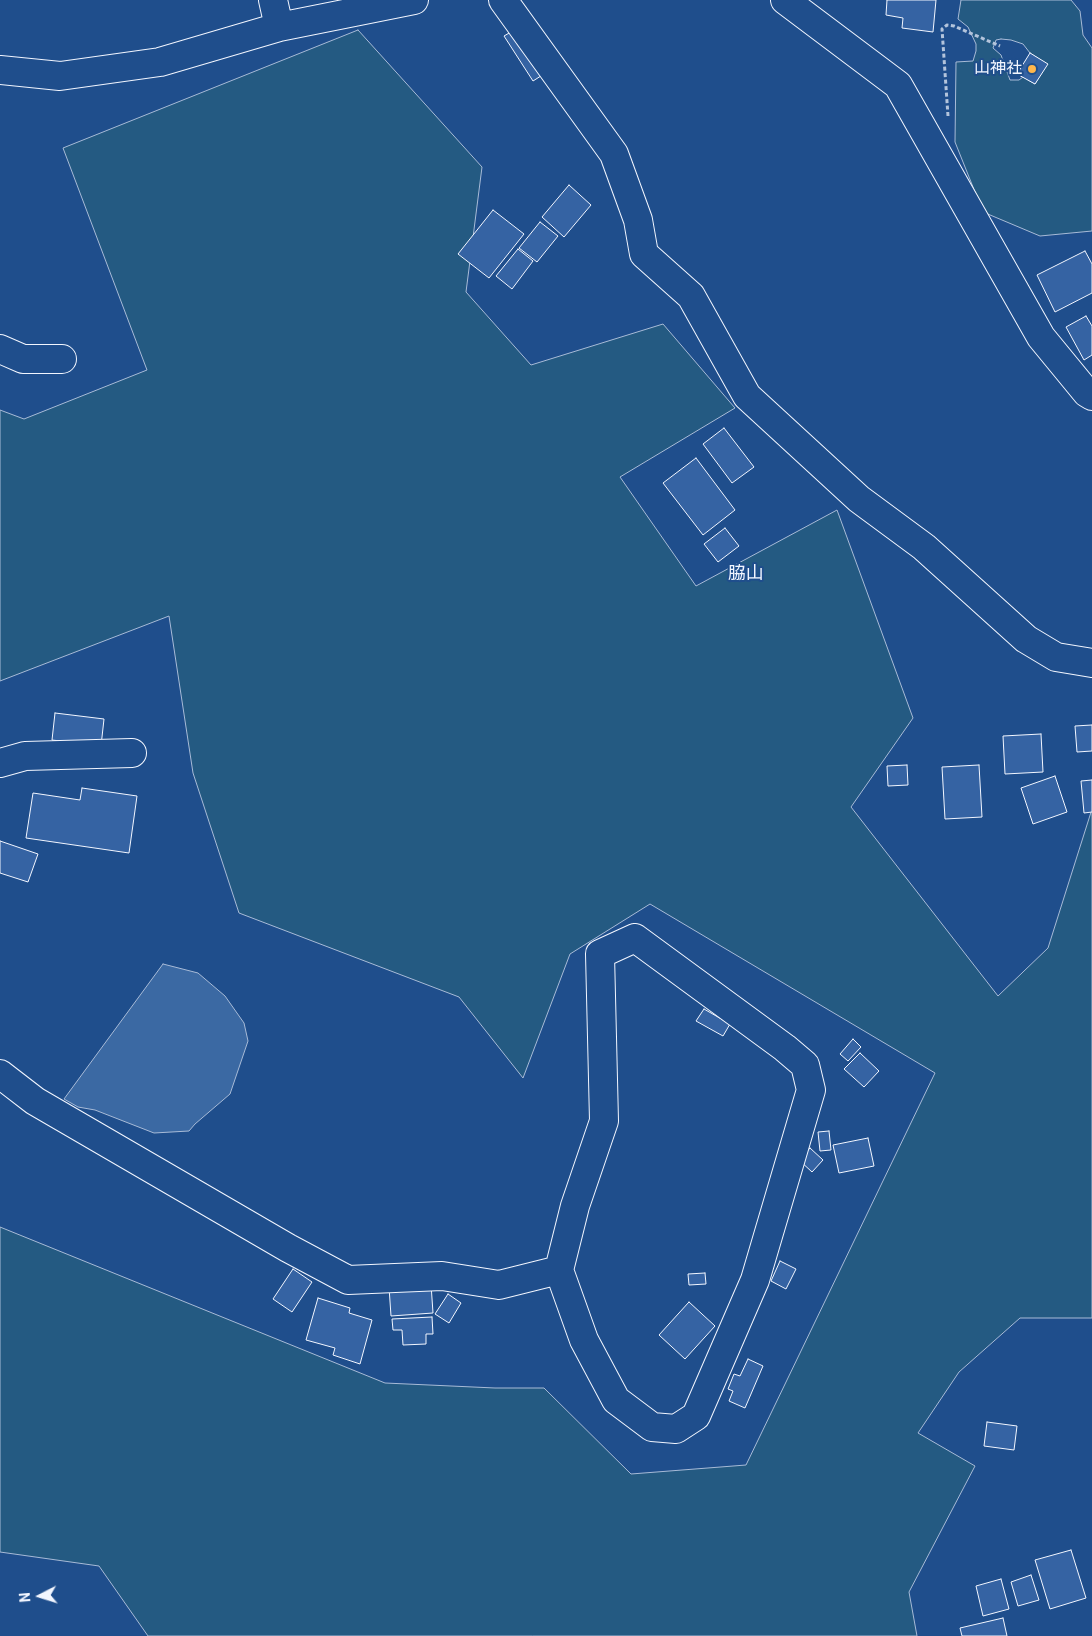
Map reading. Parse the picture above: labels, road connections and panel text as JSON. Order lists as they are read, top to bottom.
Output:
{
  "districts": ["脇山"],
  "places": ["山神社"],
  "north": "left"
}
